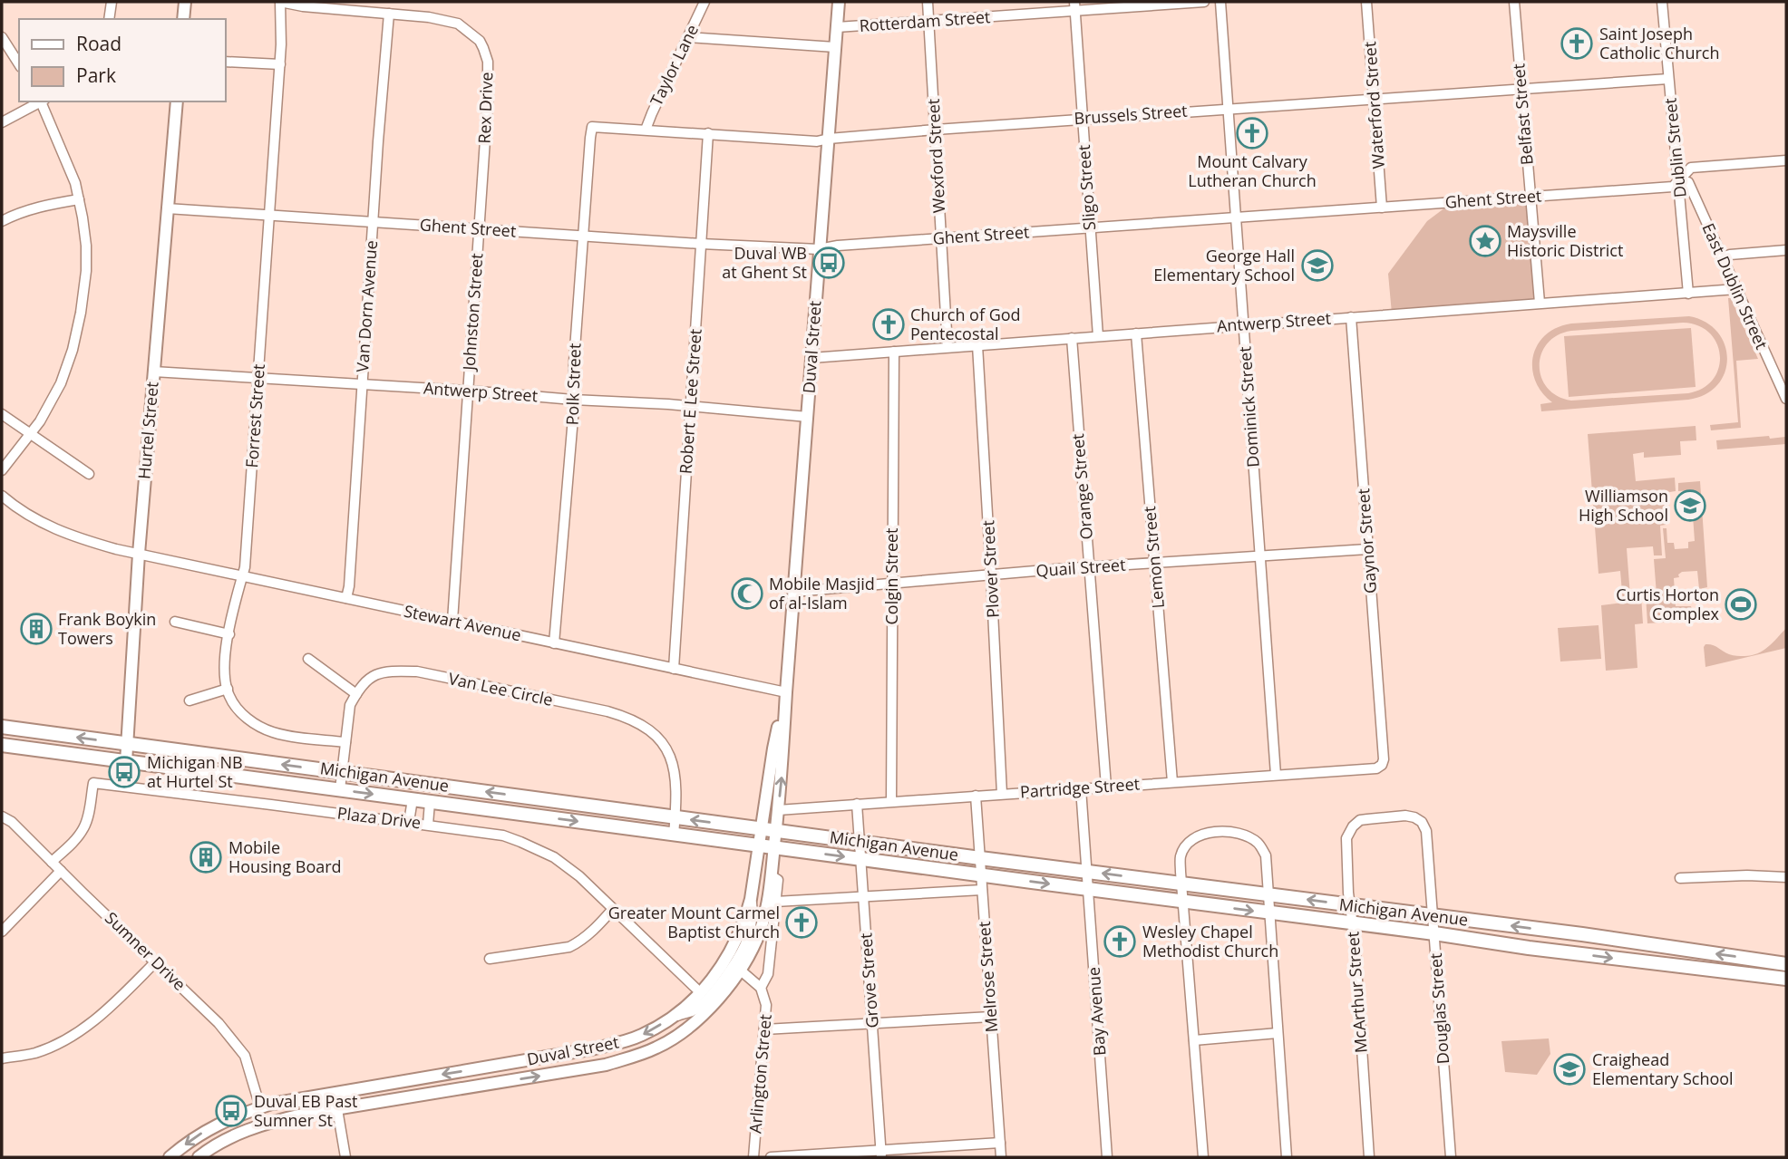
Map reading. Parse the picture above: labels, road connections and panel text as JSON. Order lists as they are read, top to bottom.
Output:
{
  "streets": {
    "main road": ["Michigan Avenue"],
    "street": [
      "Rotterdam Street",
      "Taylor Lane",
      "Waterford Street",
      "Rex Drive",
      "Belfast Street",
      "Brussels Street",
      "Dublin Street",
      "Wexford Street",
      "Sligo Street",
      "Ghent Street",
      "East Dublin Street",
      "Van Dorn Avenue",
      "Johnston Street",
      "Antwerp Street",
      "Duval Street",
      "Polk Street",
      "Robert E Lee Street",
      "Dominick Street",
      "Forrest Street",
      "Hurtel Street",
      "Orange Street",
      "Gaynor Street",
      "Lemon Street",
      "Quail Street",
      "Plover Street",
      "Colgin Street",
      "Stewart Avenue",
      "Van Lee Circle",
      "Partridge Street",
      "Plaza Drive",
      "Sumner Drive",
      "Melrose Street",
      "Grove Street",
      "McArthur Street",
      "Douglas Street",
      "Bay Avenue",
      "Arlington Street"
    ]
  },
  "crossings": [
    ["Rotterdam Street", "Wexford Street"],
    ["Rotterdam Street", "Sligo Street"],
    ["Rotterdam Street", "Duval Street"],
    ["Taylor Lane", "Brussels Street"],
    ["Waterford Street", "Brussels Street"],
    ["Waterford Street", "Ghent Street"],
    ["Rex Drive", "Van Dorn Avenue"],
    ["Rex Drive", "Johnston Street"],
    ["Rex Drive", "Forrest Street"],
    ["Belfast Street", "Brussels Street"],
    ["Belfast Street", "Ghent Street"],
    ["Belfast Street", "Antwerp Street"],
    ["Brussels Street", "Dublin Street"],
    ["Brussels Street", "Wexford Street"],
    ["Brussels Street", "Sligo Street"],
    ["Brussels Street", "Duval Street"],
    ["Brussels Street", "Polk Street"],
    ["Brussels Street", "Robert E Lee Street"],
    ["Brussels Street", "Dominick Street"],
    ["Dublin Street", "Ghent Street"],
    ["Dublin Street", "East Dublin Street"],
    ["Dublin Street", "Antwerp Street"],
    ["Wexford Street", "Ghent Street"],
    ["Wexford Street", "Antwerp Street"],
    ["Sligo Street", "Ghent Street"],
    ["Sligo Street", "Antwerp Street"],
    ["Ghent Street", "East Dublin Street"],
    ["Ghent Street", "Van Dorn Avenue"],
    ["Ghent Street", "Johnston Street"],
    ["Ghent Street", "Duval Street"],
    ["Ghent Street", "Polk Street"],
    ["Ghent Street", "Robert E Lee Street"],
    ["Ghent Street", "Dominick Street"],
    ["Ghent Street", "Forrest Street"],
    ["Ghent Street", "Hurtel Street"],
    ["East Dublin Street", "Antwerp Street"],
    ["Van Dorn Avenue", "Antwerp Street"],
    ["Van Dorn Avenue", "Stewart Avenue"],
    ["Johnston Street", "Antwerp Street"],
    ["Johnston Street", "Stewart Avenue"],
    ["Antwerp Street", "Duval Street"],
    ["Antwerp Street", "Polk Street"],
    ["Antwerp Street", "Robert E Lee Street"],
    ["Antwerp Street", "Dominick Street"],
    ["Antwerp Street", "Forrest Street"],
    ["Antwerp Street", "Hurtel Street"],
    ["Antwerp Street", "Orange Street"],
    ["Antwerp Street", "Gaynor Street"],
    ["Antwerp Street", "Lemon Street"],
    ["Antwerp Street", "Plover Street"],
    ["Antwerp Street", "Colgin Street"],
    ["Duval Street", "Quail Street"],
    ["Duval Street", "Stewart Avenue"],
    ["Duval Street", "Michigan Avenue"],
    ["Duval Street", "Partridge Street"],
    ["Duval Street", "Plaza Drive"],
    ["Duval Street", "Sumner Drive"],
    ["Polk Street", "Stewart Avenue"],
    ["Robert E Lee Street", "Stewart Avenue"],
    ["Dominick Street", "Quail Street"],
    ["Dominick Street", "Partridge Street"],
    ["Forrest Street", "Stewart Avenue"],
    ["Hurtel Street", "Stewart Avenue"],
    ["Hurtel Street", "Michigan Avenue"],
    ["Orange Street", "Quail Street"],
    ["Orange Street", "Partridge Street"],
    ["Gaynor Street", "Quail Street"],
    ["Gaynor Street", "Partridge Street"],
    ["Lemon Street", "Quail Street"],
    ["Lemon Street", "Partridge Street"],
    ["Quail Street", "Plover Street"],
    ["Quail Street", "Colgin Street"],
    ["Plover Street", "Partridge Street"],
    ["Colgin Street", "Partridge Street"],
    ["Van Lee Circle", "Michigan Avenue"],
    ["Michigan Avenue", "Melrose Street"],
    ["Michigan Avenue", "Grove Street"],
    ["Michigan Avenue", "McArthur Street"],
    ["Michigan Avenue", "Douglas Street"],
    ["Michigan Avenue", "Bay Avenue"],
    ["Partridge Street", "Melrose Street"],
    ["Partridge Street", "Grove Street"],
    ["Partridge Street", "Bay Avenue"],
    ["Plaza Drive", "Sumner Drive"],
    ["McArthur Street", "Douglas Street"]
  ],
  "places": {
    "church": [
      "Saint Joseph Catholic Church",
      "Mount Calvary Lutheran Church",
      "Church of God Pentecostal",
      "Greater Mount Carmel Baptist Church",
      "Wesley Chapel Methodist Church"
    ],
    "place": ["Maysville Historic District"],
    "bus stop": ["Duval WB at Ghent St", "Michigan NB at Hurtel St", "Duval EB Past Sumner St"],
    "school or university": ["George Hall Elementary School", "Williamson High School", "Craighead Elementary School"],
    "mosque": ["Mobile Masjid of al-Islam"],
    "sports": ["Curtis Horton Complex"],
    "building": ["Frank Boykin Towers", "Mobile Housing Board"]
  },
  "legend": ["Road", "Park"]
}
